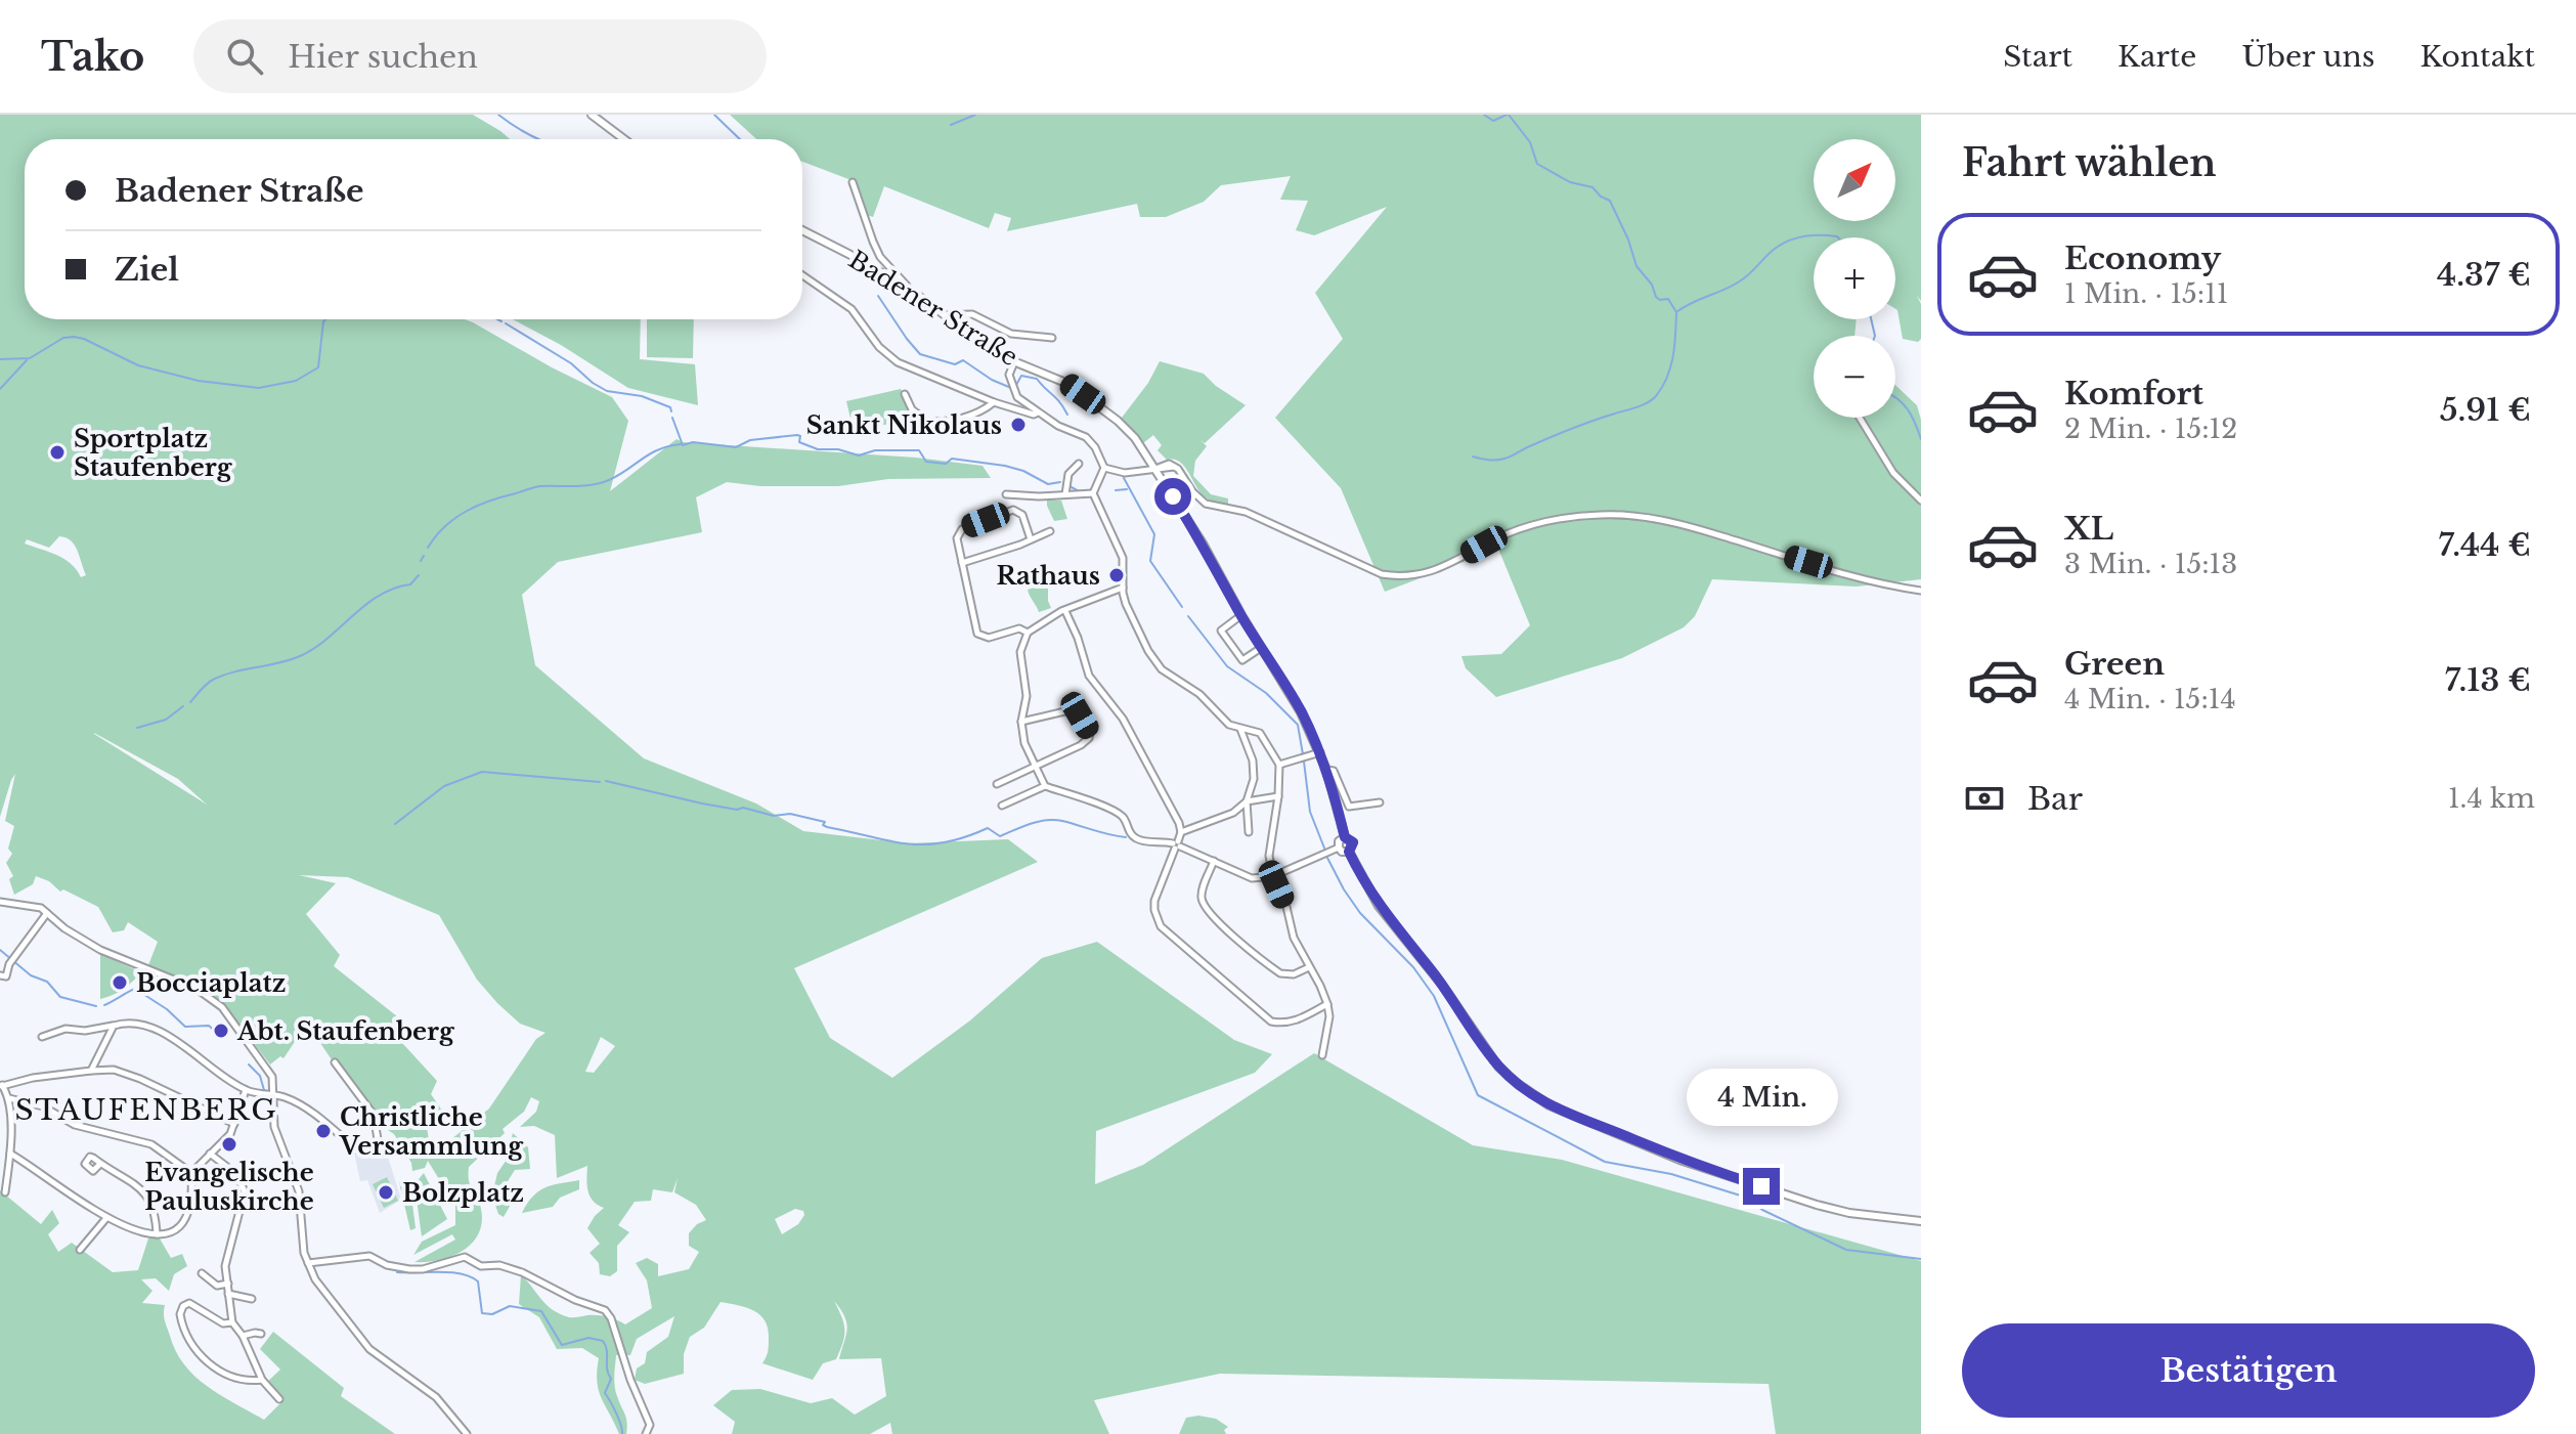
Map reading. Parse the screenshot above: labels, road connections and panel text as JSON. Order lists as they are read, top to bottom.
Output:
{
  "streets": {
    "main road": ["Badener Straße"]
  },
  "districts": ["STAUFENBERG"],
  "places": [
    "Sankt Nikolaus",
    "Sportplatz Staufenberg",
    "Rathaus",
    "Bocciaplatz",
    "Abt. Staufenberg",
    "Christliche Versammlung",
    "Evangelische Pauluskirche",
    "Bolzplatz"
  ],
  "north": "top right",
  "page": {
    "header": "Tako",
    "search": "Hier suchen",
    "nav": [
      "Start",
      "Karte",
      "Über uns",
      "Kontakt"
    ],
    "heading": "Fahrt wählen",
    "map_buttons": ["+", "−"],
    "banner": ["Badener Straße", "Ziel"],
    "list": [
      {
        "name": "Economy",
        "note": "1 Min. · 15:11",
        "value": "4.37 €"
      },
      {
        "name": "Komfort",
        "note": "2 Min. · 15:12",
        "value": "5.91 €"
      },
      {
        "name": "XL",
        "note": "3 Min. · 15:13",
        "value": "7.44 €"
      },
      {
        "name": "Green",
        "note": "4 Min. · 15:14",
        "value": "7.13 €"
      }
    ],
    "pay": ["Bar", "1.4 km"],
    "bubble": "4 Min.",
    "buttons": "Bestätigen"
  }
}
